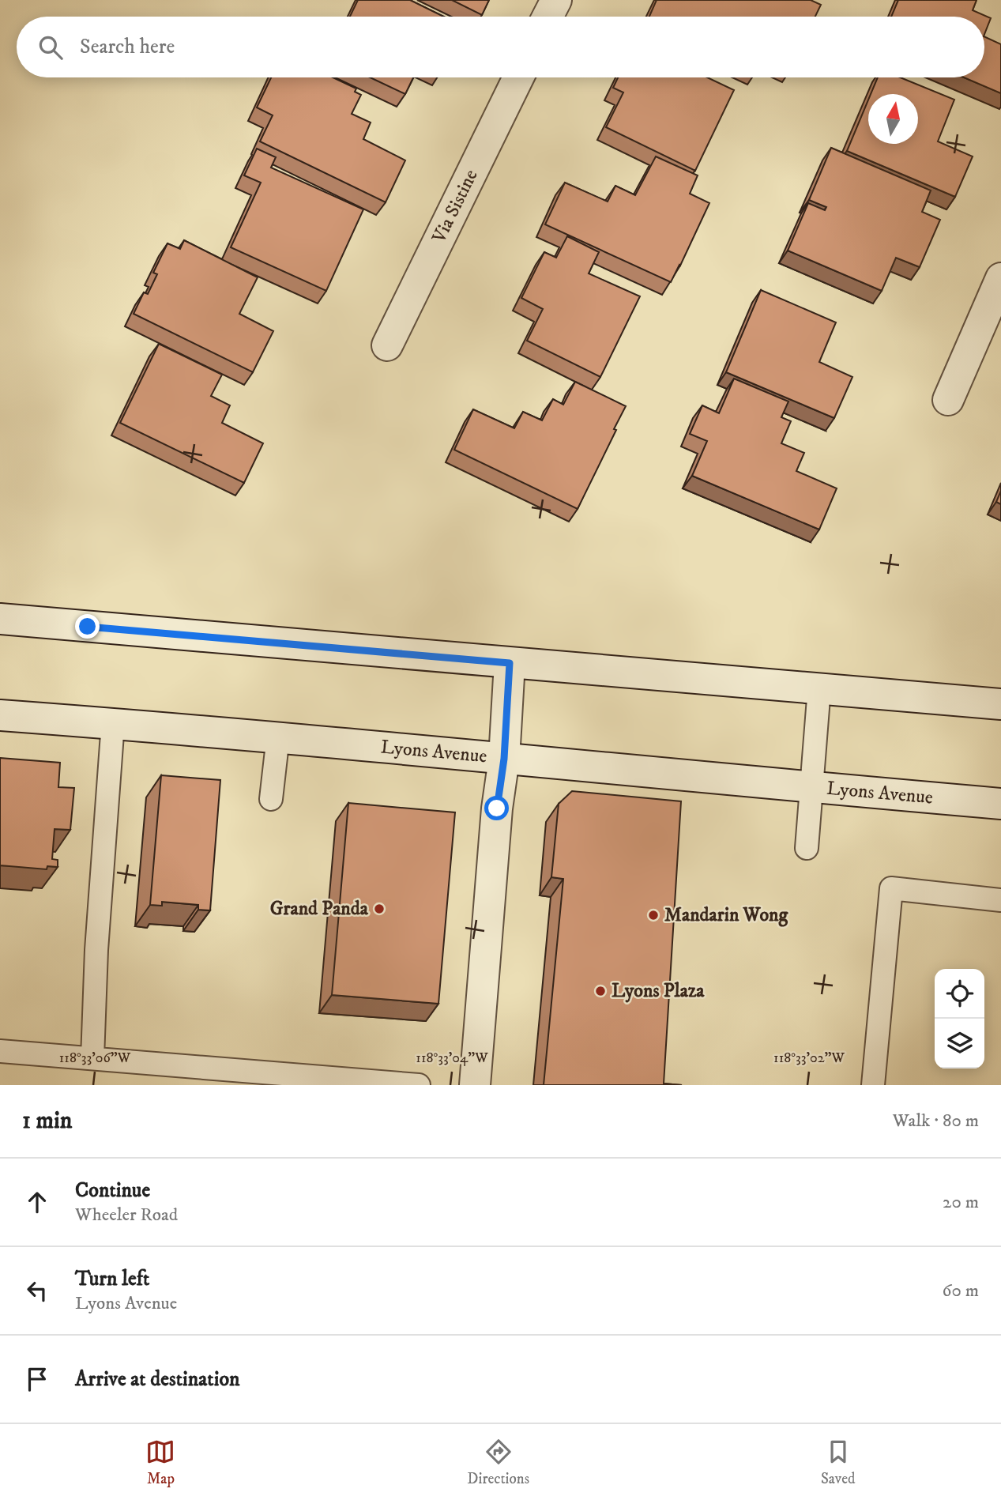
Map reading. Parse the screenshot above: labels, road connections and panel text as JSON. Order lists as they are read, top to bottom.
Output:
{
  "streets": {
    "main road": ["Via Sistine", "Lyons Avenue"]
  },
  "places": ["Grand Panda", "Mandarin Wong", "Lyons Plaza"],
  "north": "top",
  "page": {
    "search": "Search here",
    "heading": ["1 min", "Walk · 80 m"],
    "list": [
      ["Continue", "Wheeler Road", "20 m"],
      ["Turn left", "Lyons Avenue", "60 m"],
      "Arrive at destination"
    ],
    "nav": ["Map", "Directions", "Saved"]
  },
  "coordinates": ["118°33'06\"W", "118°33'04\"W", "118°33'02\"W"]
}
